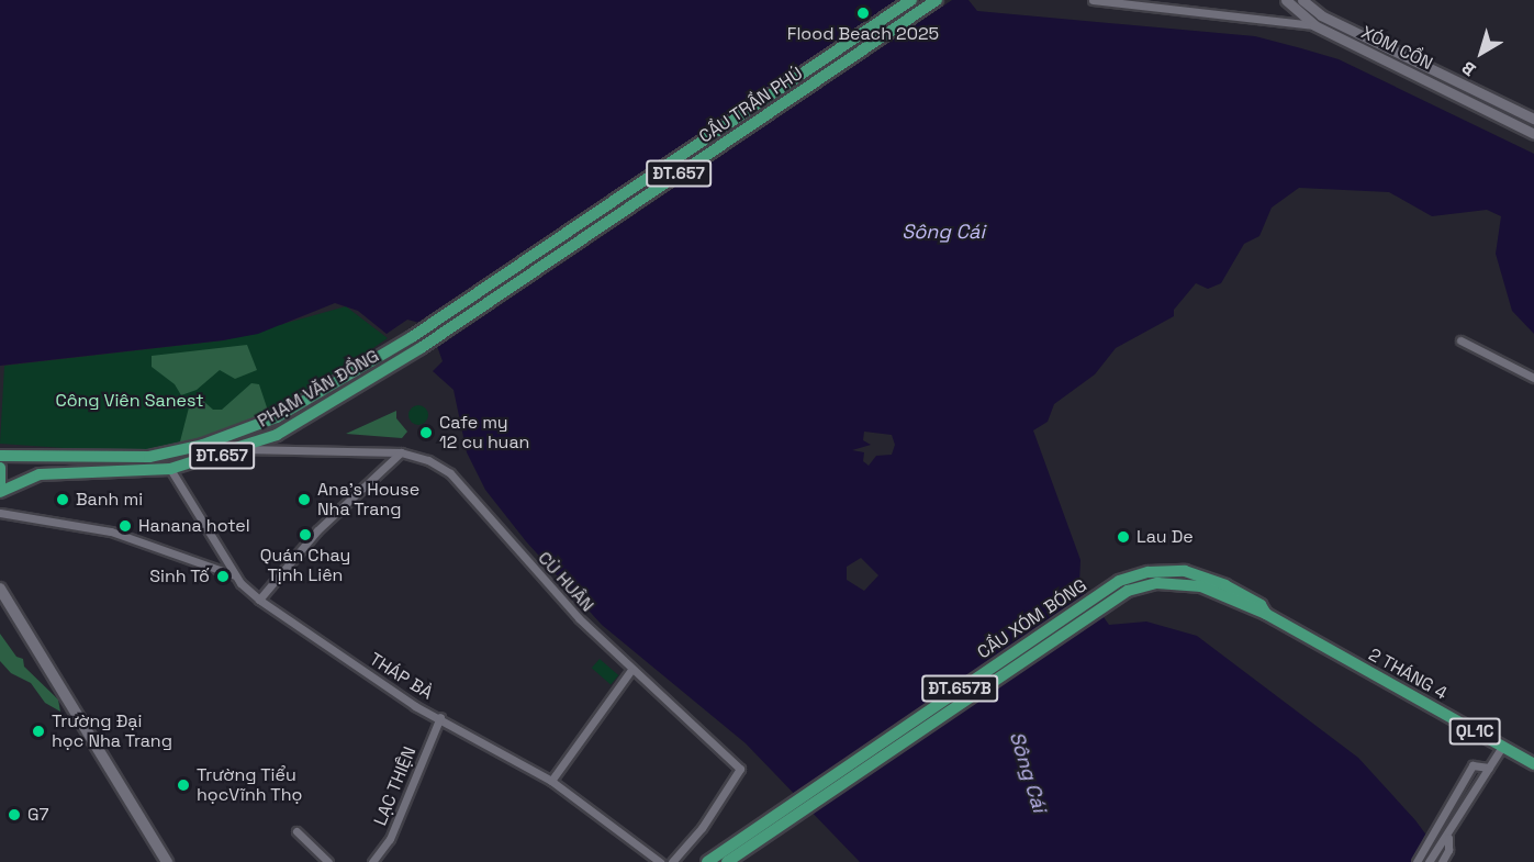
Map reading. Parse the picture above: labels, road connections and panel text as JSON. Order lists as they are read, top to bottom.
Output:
{
  "streets": {
    "main road": [
      "CẦU TRẦN PHÚ",
      "ĐT.657",
      "PHẠM VĂN ĐỒNG",
      "CẦU XÓM BÓNG",
      "2 THÁNG 4",
      "ĐT.657B",
      "QL1C"
    ],
    "street": [
      "XÓM CỒN",
      "CÙ HUÂN",
      "THÁP BÀ",
      "LẠC THIỆN"
    ]
  },
  "crossings": [
    ["CẦU TRẦN PHÚ", "PHẠM VĂN ĐỒNG"],
    ["PHẠM VĂN ĐỒNG", "CÙ HUÂN"],
    ["PHẠM VĂN ĐỒNG", "THÁP BÀ"],
    ["CẦU XÓM BÓNG", "2 THÁNG 4"],
    ["CẦU XÓM BÓNG", "ĐT.657B"],
    ["THÁP BÀ", "LẠC THIỆN"]
  ],
  "water": ["Sông Cái"],
  "parks": ["Công Viên Sanest"],
  "places": [
    "Flood Beach 2025",
    "Cafe my 12 cu huan",
    "Banh mi",
    "Ana's House Nha Trang",
    "Hanana hotel",
    "Quán Chay Tịnh Liên",
    "Lau De",
    "Sinh Tố",
    "Trường Đại học Nha Trang",
    "Trường Tiểu họcVĩnh Thọ",
    "G7"
  ],
  "north": "bottom left"
}
